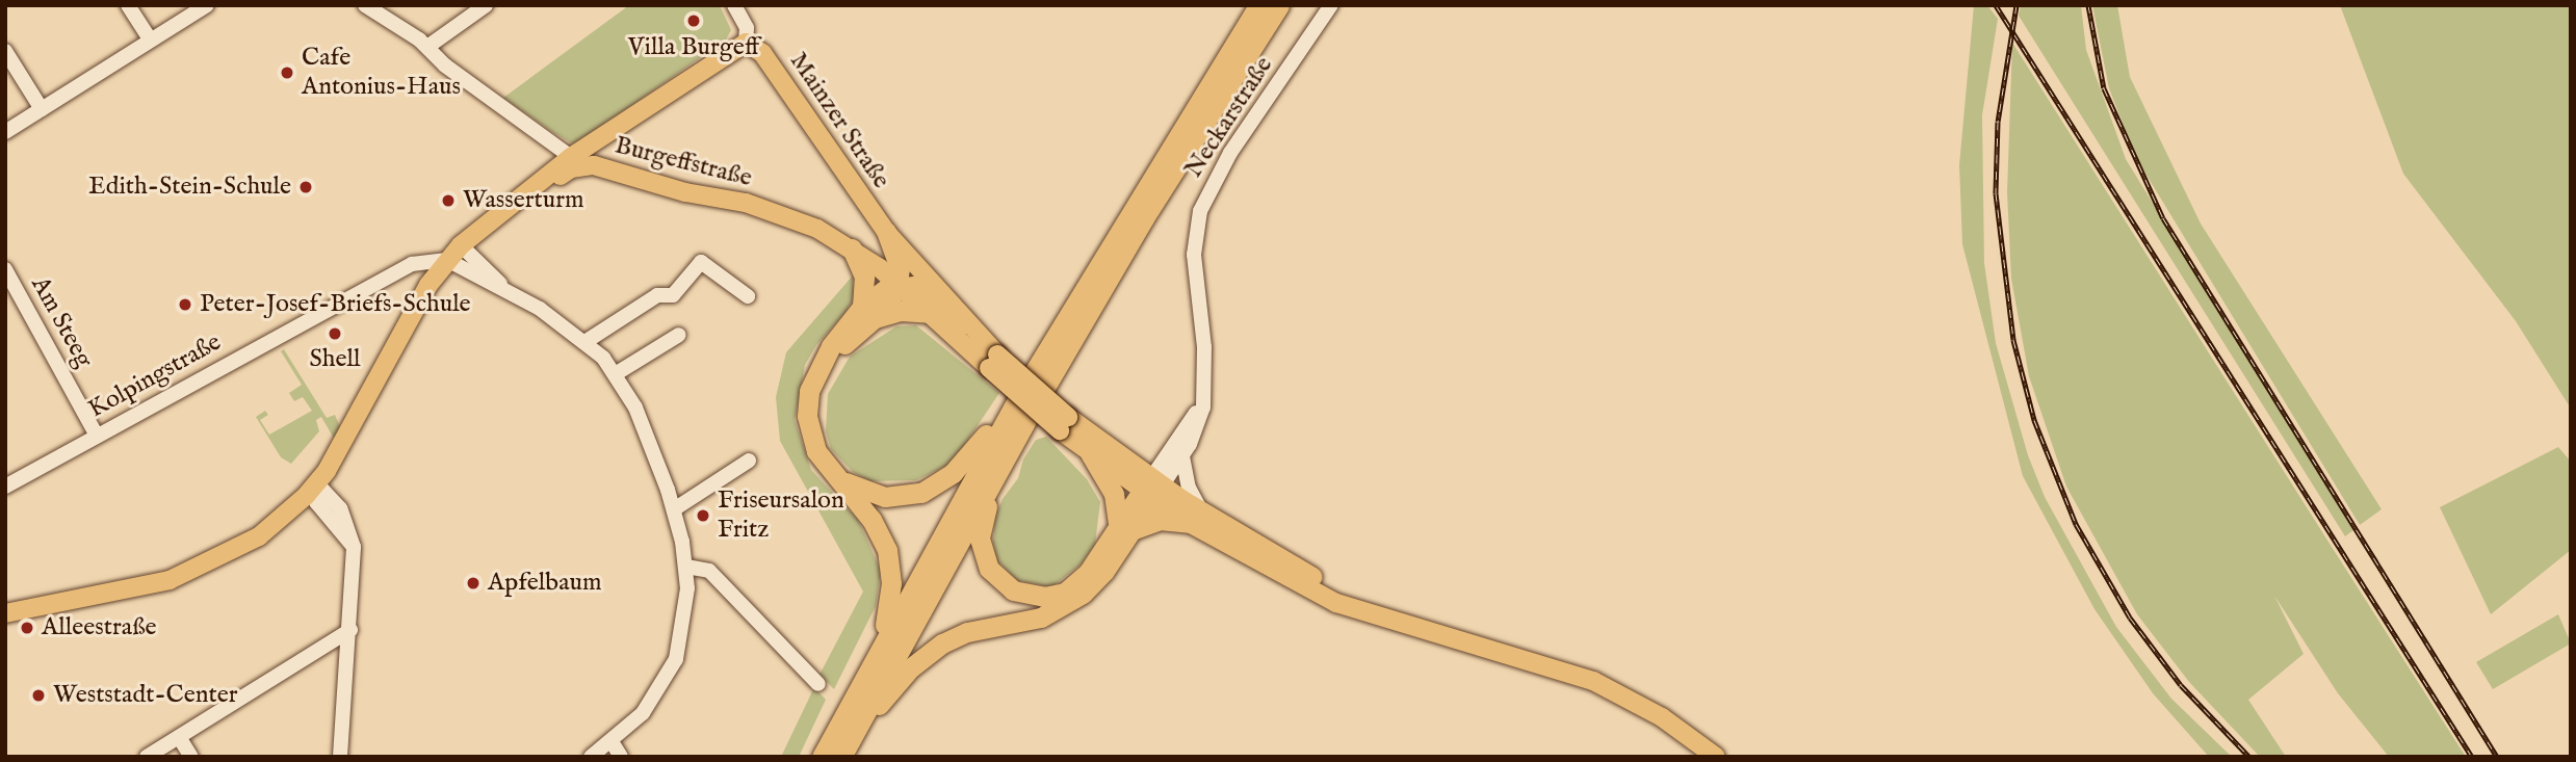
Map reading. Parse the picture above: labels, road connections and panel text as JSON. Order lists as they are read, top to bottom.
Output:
{
  "streets": {
    "main road": ["Mainzer Straße", "Burgeffstraße"],
    "street": ["Neckarstraße", "Am Steeg", "Kolpingstraße"]
  },
  "crossings": [
    ["Mainzer Straße", "Burgeffstraße"],
    ["Am Steeg", "Kolpingstraße"]
  ],
  "places": [
    "Villa Burgeff",
    "Cafe Antonius-Haus",
    "Edith-Stein-Schule",
    "Wasserturm",
    "Peter-Josef-Briefs-Schule",
    "Shell",
    "Friseursalon Fritz",
    "Apfelbaum",
    "Alleestraße",
    "Weststadt-Center"
  ]
}
